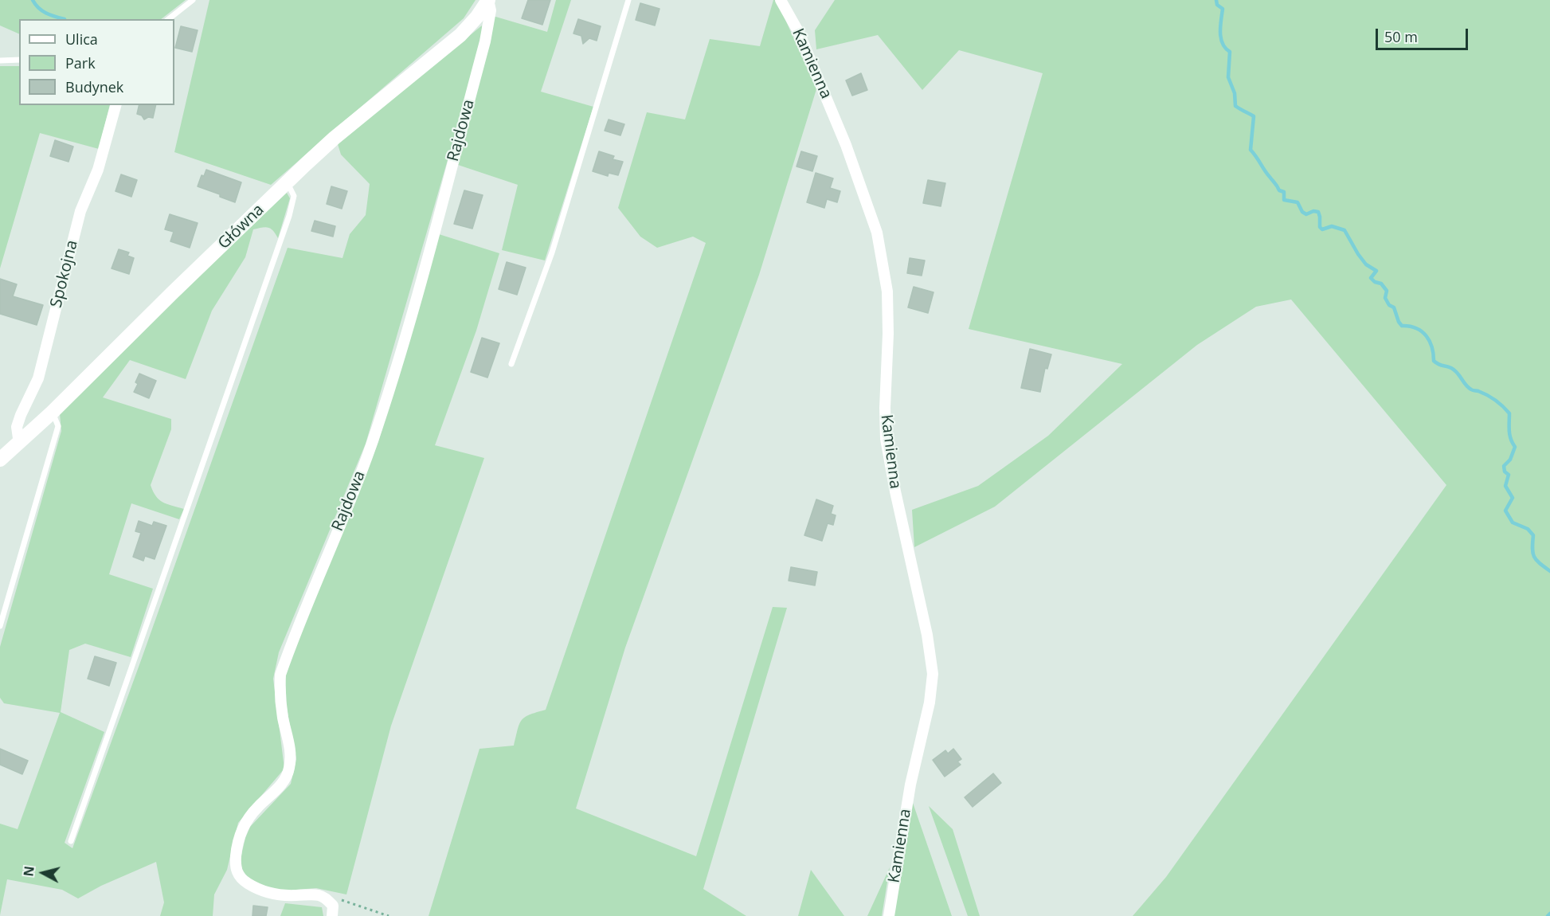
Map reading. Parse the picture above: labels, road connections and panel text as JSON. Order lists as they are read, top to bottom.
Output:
{
  "streets": {
    "street": [
      "Kamienna",
      "Rajdowa",
      "Główna",
      "Spokojna"
    ]
  },
  "crossings": [
    ["Rajdowa", "Główna"],
    ["Główna", "Spokojna"]
  ],
  "legend": ["Ulica", "Park", "Budynek"],
  "scale_bar": "50 m",
  "north": "left"
}
